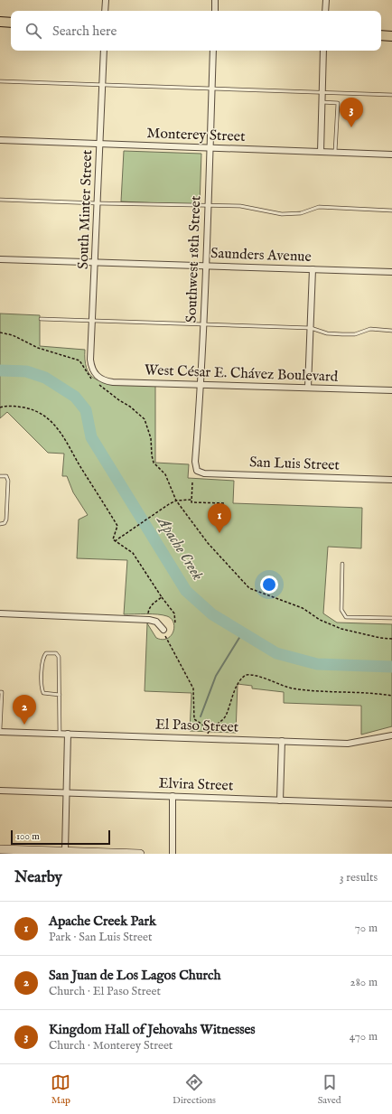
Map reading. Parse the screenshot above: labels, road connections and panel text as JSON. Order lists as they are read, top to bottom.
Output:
{
  "streets": {
    "street": [
      "Monterey Street",
      "South Minter Street",
      "Saunders Avenue",
      "Southwest 18th Street",
      "West César E. Chávez Boulevard",
      "San Luis Street",
      "El Paso Street",
      "Elvira Street"
    ]
  },
  "crossings": [
    ["Monterey Street", "South Minter Street"],
    ["Monterey Street", "Southwest 18th Street"],
    ["South Minter Street", "Saunders Avenue"],
    ["South Minter Street", "West César E. Chávez Boulevard"],
    ["Saunders Avenue", "Southwest 18th Street"],
    ["Southwest 18th Street", "West César E. Chávez Boulevard"],
    ["Southwest 18th Street", "San Luis Street"]
  ],
  "water": ["Apache Creek"],
  "scale_bar": "100 m",
  "page": {
    "search": "Search here",
    "pins": ["3", "1", "2"],
    "scale": "100 m",
    "heading": ["Nearby", "3 results"],
    "list": [
      {
        "mark": "1",
        "name": "Apache Creek Park",
        "note": "Park · San Luis Street",
        "value": "70 m"
      },
      {
        "mark": "2",
        "name": "San Juan de Los Lagos Church",
        "note": "Church · El Paso Street",
        "value": "280 m"
      },
      {
        "mark": "3",
        "name": "Kingdom Hall of Jehovahs Witnesses",
        "note": "Church · Monterey Street",
        "value": "470 m"
      }
    ],
    "nav": ["Map", "Directions", "Saved"]
  }
}
